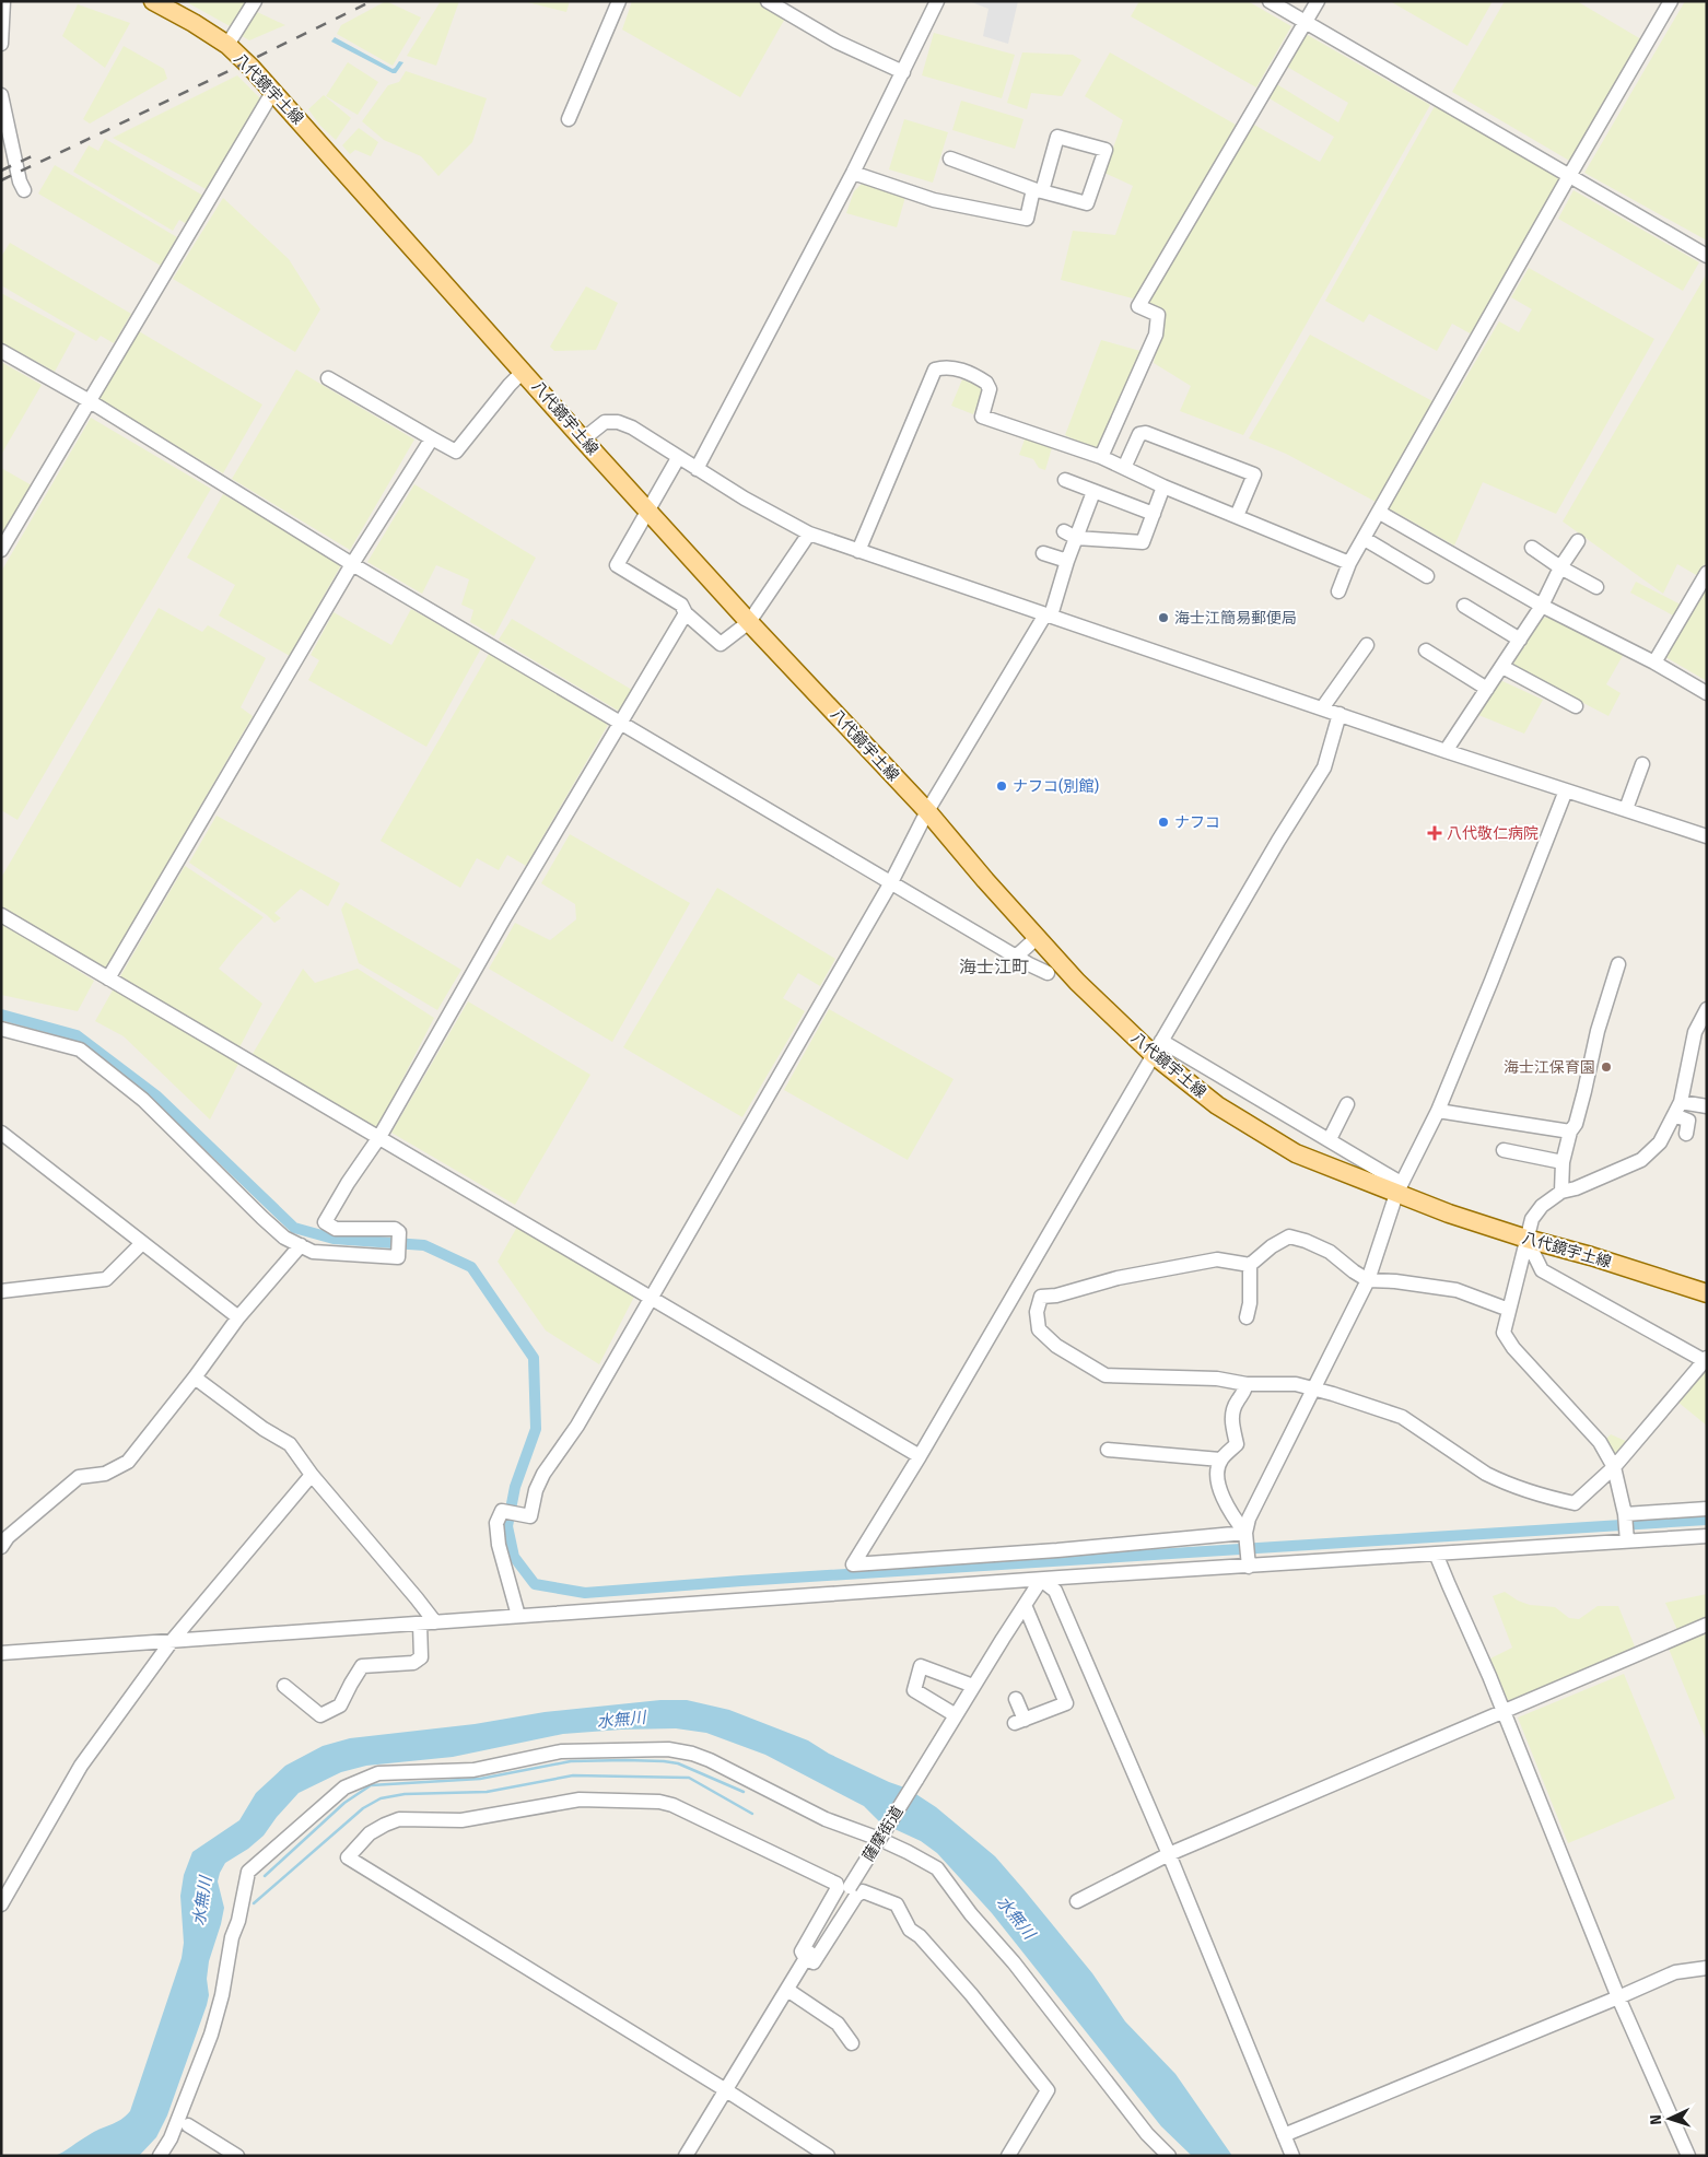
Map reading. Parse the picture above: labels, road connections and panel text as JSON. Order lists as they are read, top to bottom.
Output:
{
  "streets": {
    "main road": ["八代鏡宇土線"],
    "street": ["薩摩街道"]
  },
  "districts": ["海士江町"],
  "water": ["水無川"],
  "places": {
    "other": [
      "海士江簡易郵便局",
      "ナフコ(別館)",
      "ナフコ",
      "海士江保育園"
    ],
    "health": ["八代敬仁病院"]
  },
  "north": "left"
}
